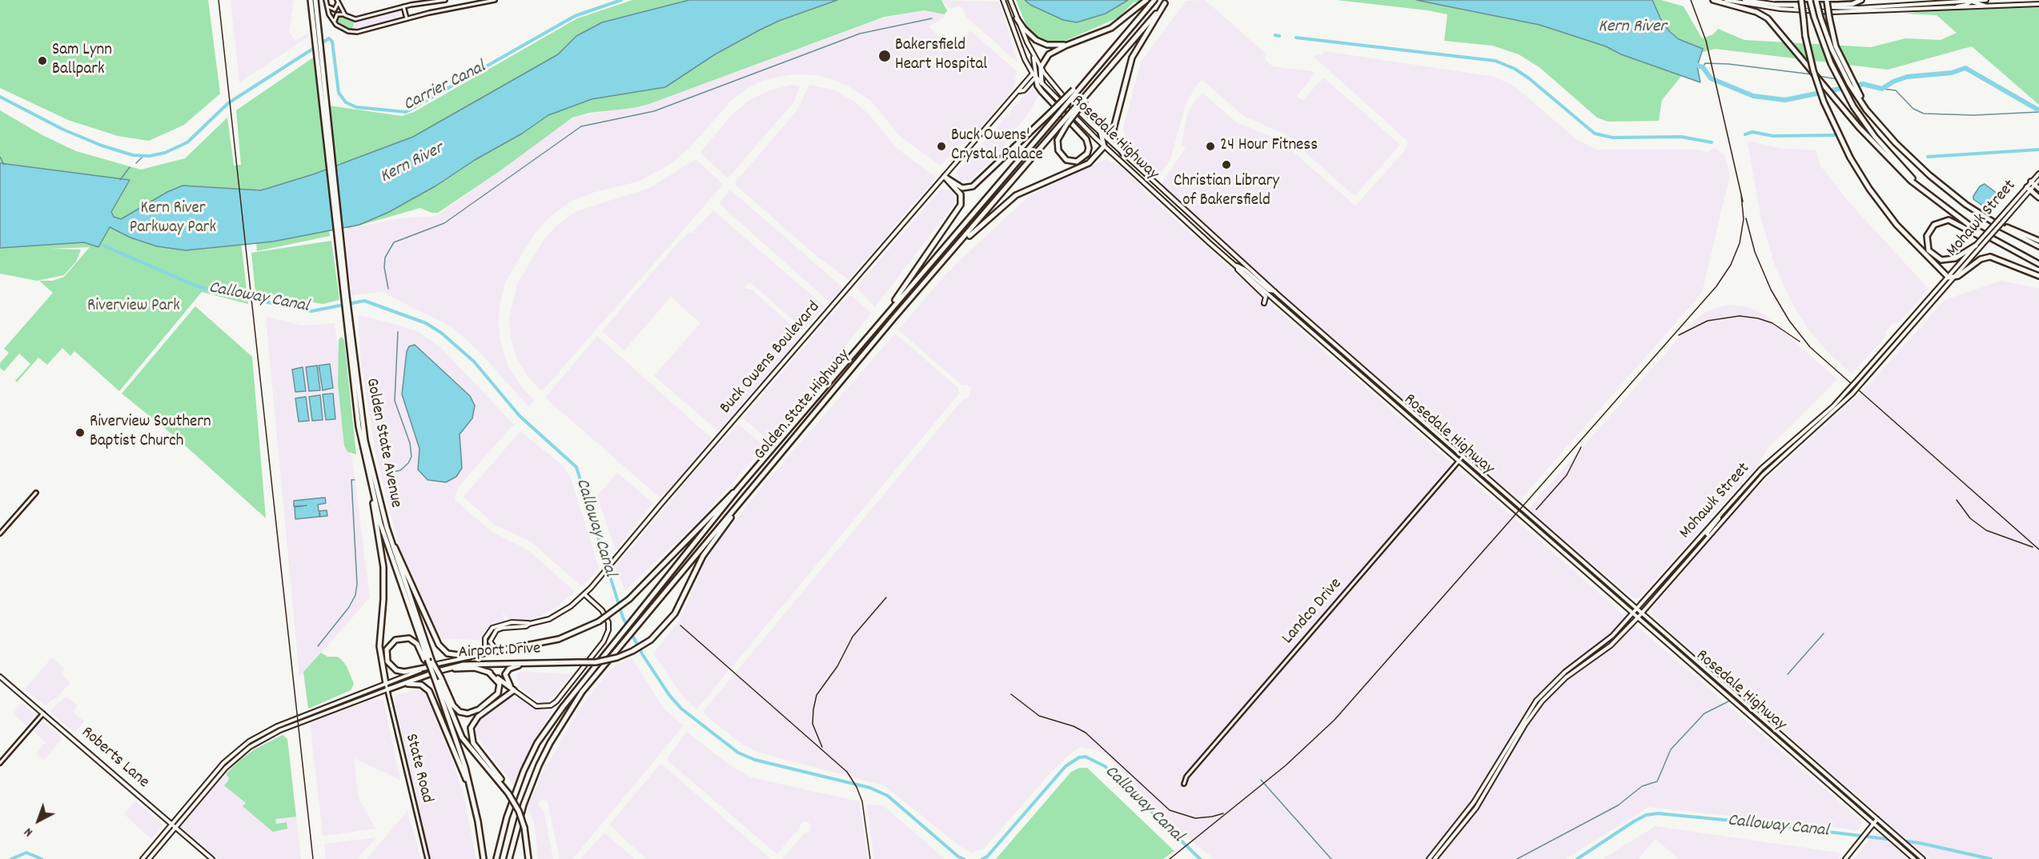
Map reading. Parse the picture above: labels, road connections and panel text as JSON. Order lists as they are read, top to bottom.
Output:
{
  "streets": {
    "highway": ["Golden State Highway", "Golden State Avenue", "Airport Drive"],
    "main road": [
      "Rosedale Highway",
      "Mohawk Street",
      "Buck Owens Boulevard",
      "Roberts Lane"
    ],
    "street": ["Landco Drive", "State Road"]
  },
  "crossings": [
    ["Rosedale Highway", "Mohawk Street"],
    ["Rosedale Highway", "Landco Drive"],
    ["Buck Owens Boulevard", "Airport Drive"],
    ["Golden State Highway", "Airport Drive"],
    ["Airport Drive", "Roberts Lane"],
    ["Airport Drive", "State Road"]
  ],
  "water": ["Kern River", "Carrier Canal", "Calloway Canal"],
  "parks": ["Kern River Parkway Park", "Riverview Park"],
  "places": [
    "Bakersfield Heart Hospital",
    "Sam Lynn Ballpark",
    "Buck Owens' Crystal Palace",
    "24 Hour Fitness",
    "Christian Library of Bakersfield",
    "Riverview Southern Baptist Church"
  ],
  "north": "bottom left"
}
